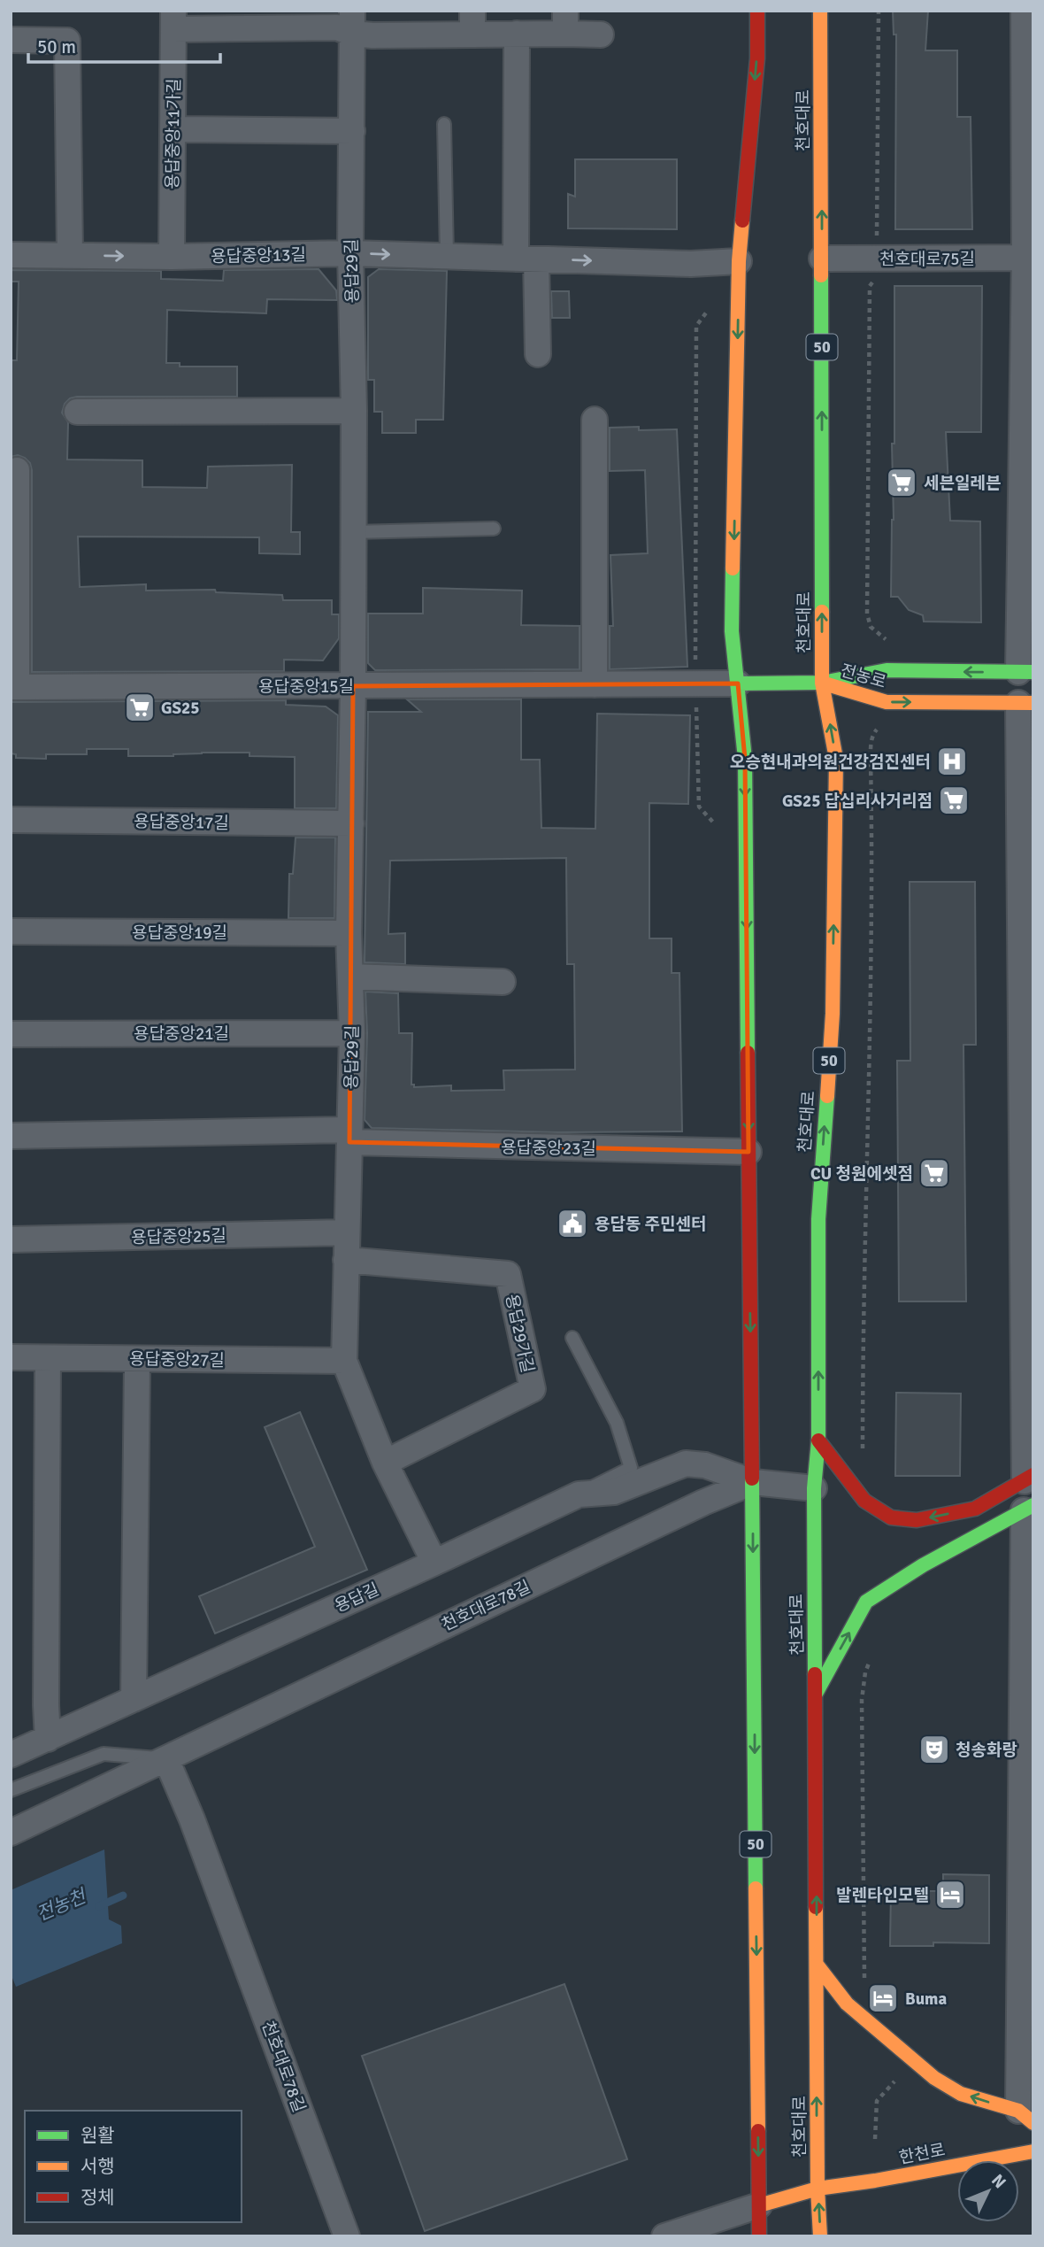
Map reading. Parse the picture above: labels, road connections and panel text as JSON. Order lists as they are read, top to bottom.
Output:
{
  "streets": {
    "main road": [
      "천호대로",
      "50",
      "전농로",
      "용답중앙15길",
      "한천로"
    ],
    "street": [
      "용답중앙11가길",
      "용답중앙13길",
      "천호대로75길",
      "용답29길",
      "용답중앙17길",
      "용답중앙19길",
      "용답중앙21길",
      "용답중앙23길",
      "용답중앙25길",
      "용답29가길",
      "용답중앙27길",
      "용답길",
      "천호대로78길"
    ]
  },
  "crossings": [
    ["천호대로", "천호대로75길"],
    ["천호대로", "전농로"],
    ["천호대로", "용답중앙15길"],
    ["천호대로", "천호대로78길"],
    ["천호대로", "한천로"],
    ["용답중앙11가길", "용답중앙13길"],
    ["용답중앙13길", "용답29길"],
    ["용답중앙13길", "50"],
    ["용답29길", "용답중앙15길"],
    ["용답29길", "용답중앙17길"],
    ["용답29길", "용답중앙19길"],
    ["용답29길", "용답중앙21길"],
    ["용답29길", "용답중앙23길"],
    ["용답29길", "용답중앙25길"],
    ["용답29길", "용답29가길"],
    ["용답29길", "용답중앙27길"],
    ["용답29길", "용답길"],
    ["50", "용답중앙15길"],
    ["50", "용답중앙23길"],
    ["50", "천호대로78길"],
    ["전농로", "용답중앙15길"]
  ],
  "water": ["전농천"],
  "places": {
    "supermarket": [
      "세븐일레븐",
      "GS25",
      "GS25 답십리사거리점",
      "CU 청원에셋점"
    ],
    "hospital": ["오승현내과의원건강검진센터"],
    "public building": ["용답동 주민센터"],
    "theatre": ["청송화랑"],
    "hotel": ["발렌타인모텔", "Buma"]
  },
  "legend": ["원활", "서행", "정체"],
  "scale_bar": "50 m",
  "north": "top right"
}
